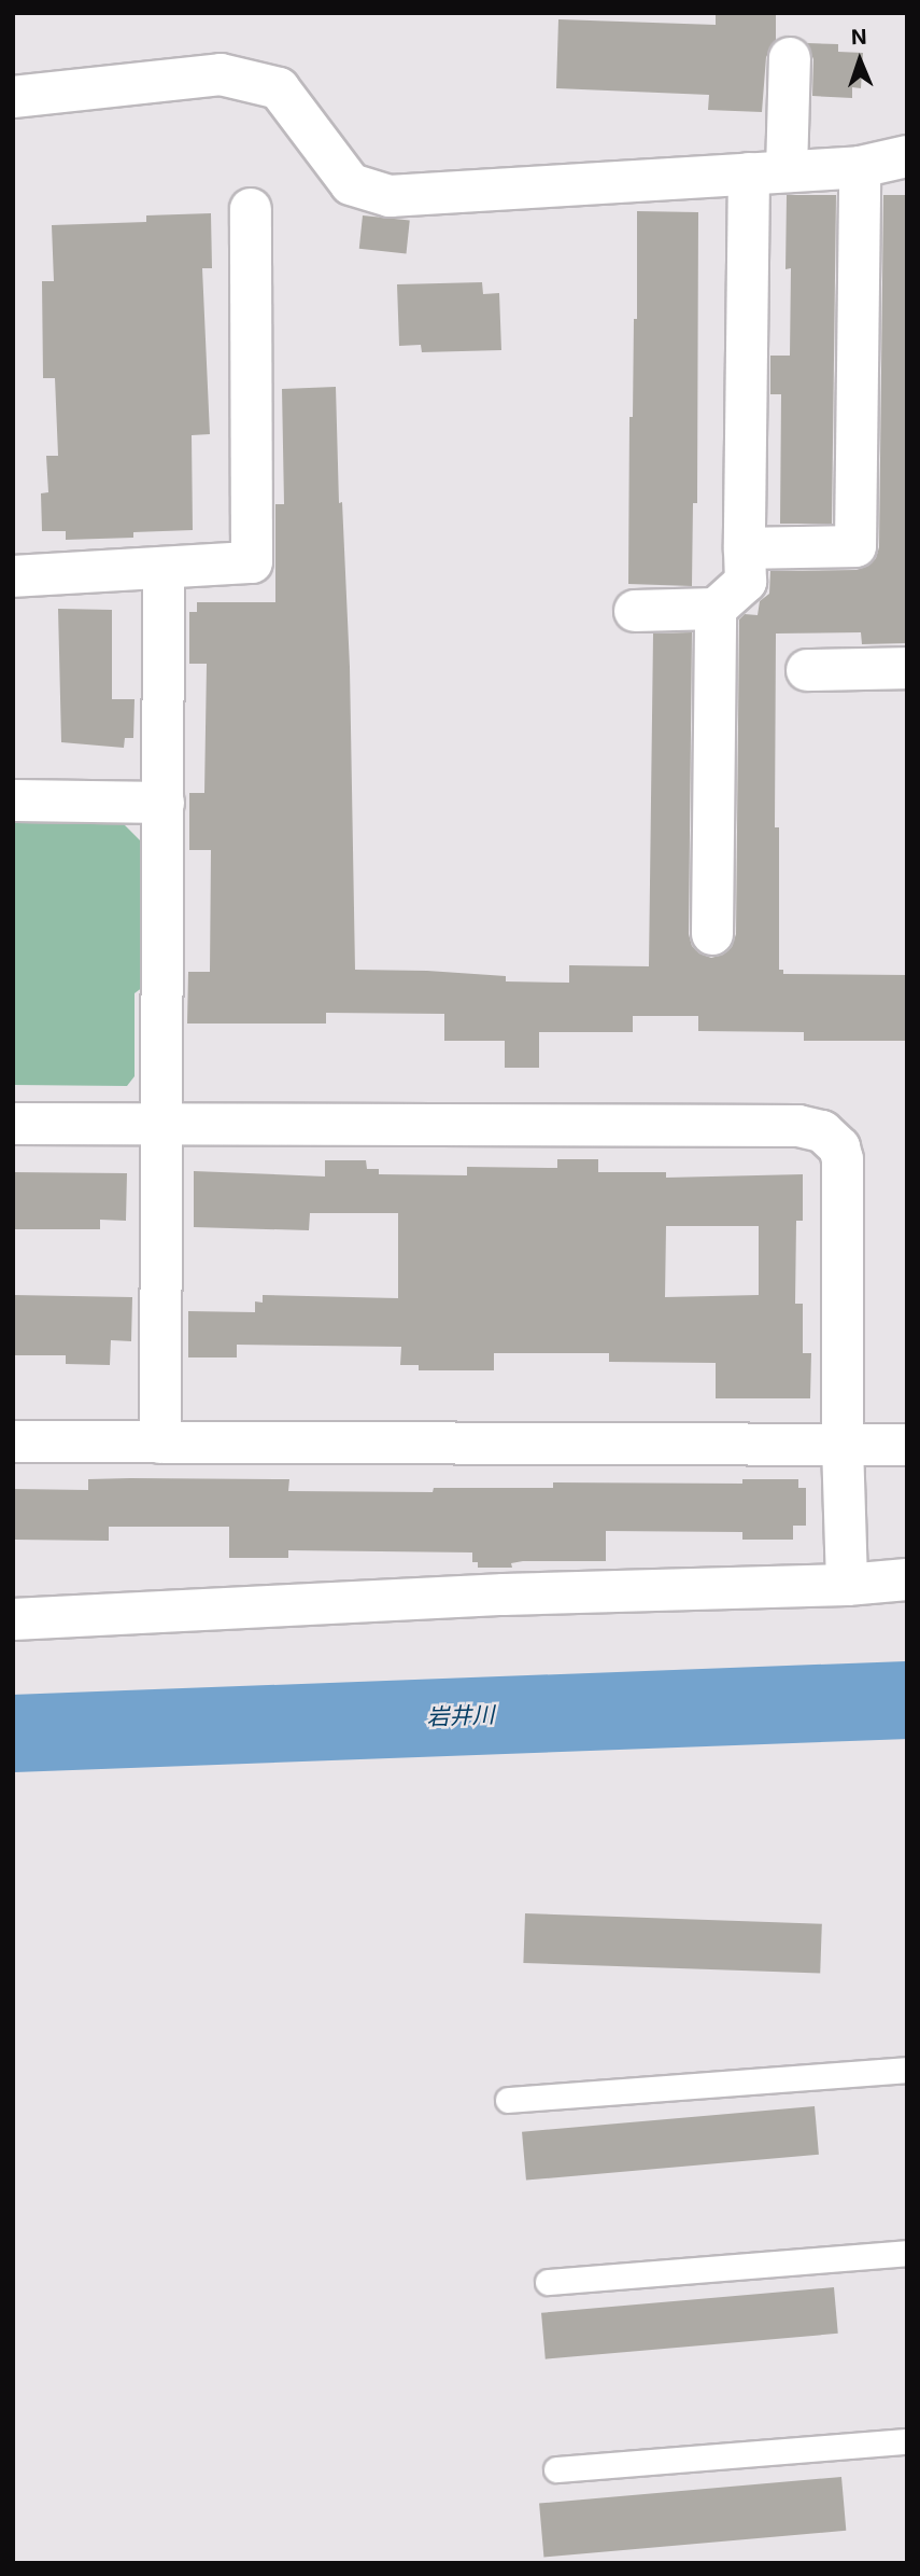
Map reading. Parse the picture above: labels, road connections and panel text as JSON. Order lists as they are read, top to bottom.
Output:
{
  "water": ["岩井川"],
  "north": "top"
}
